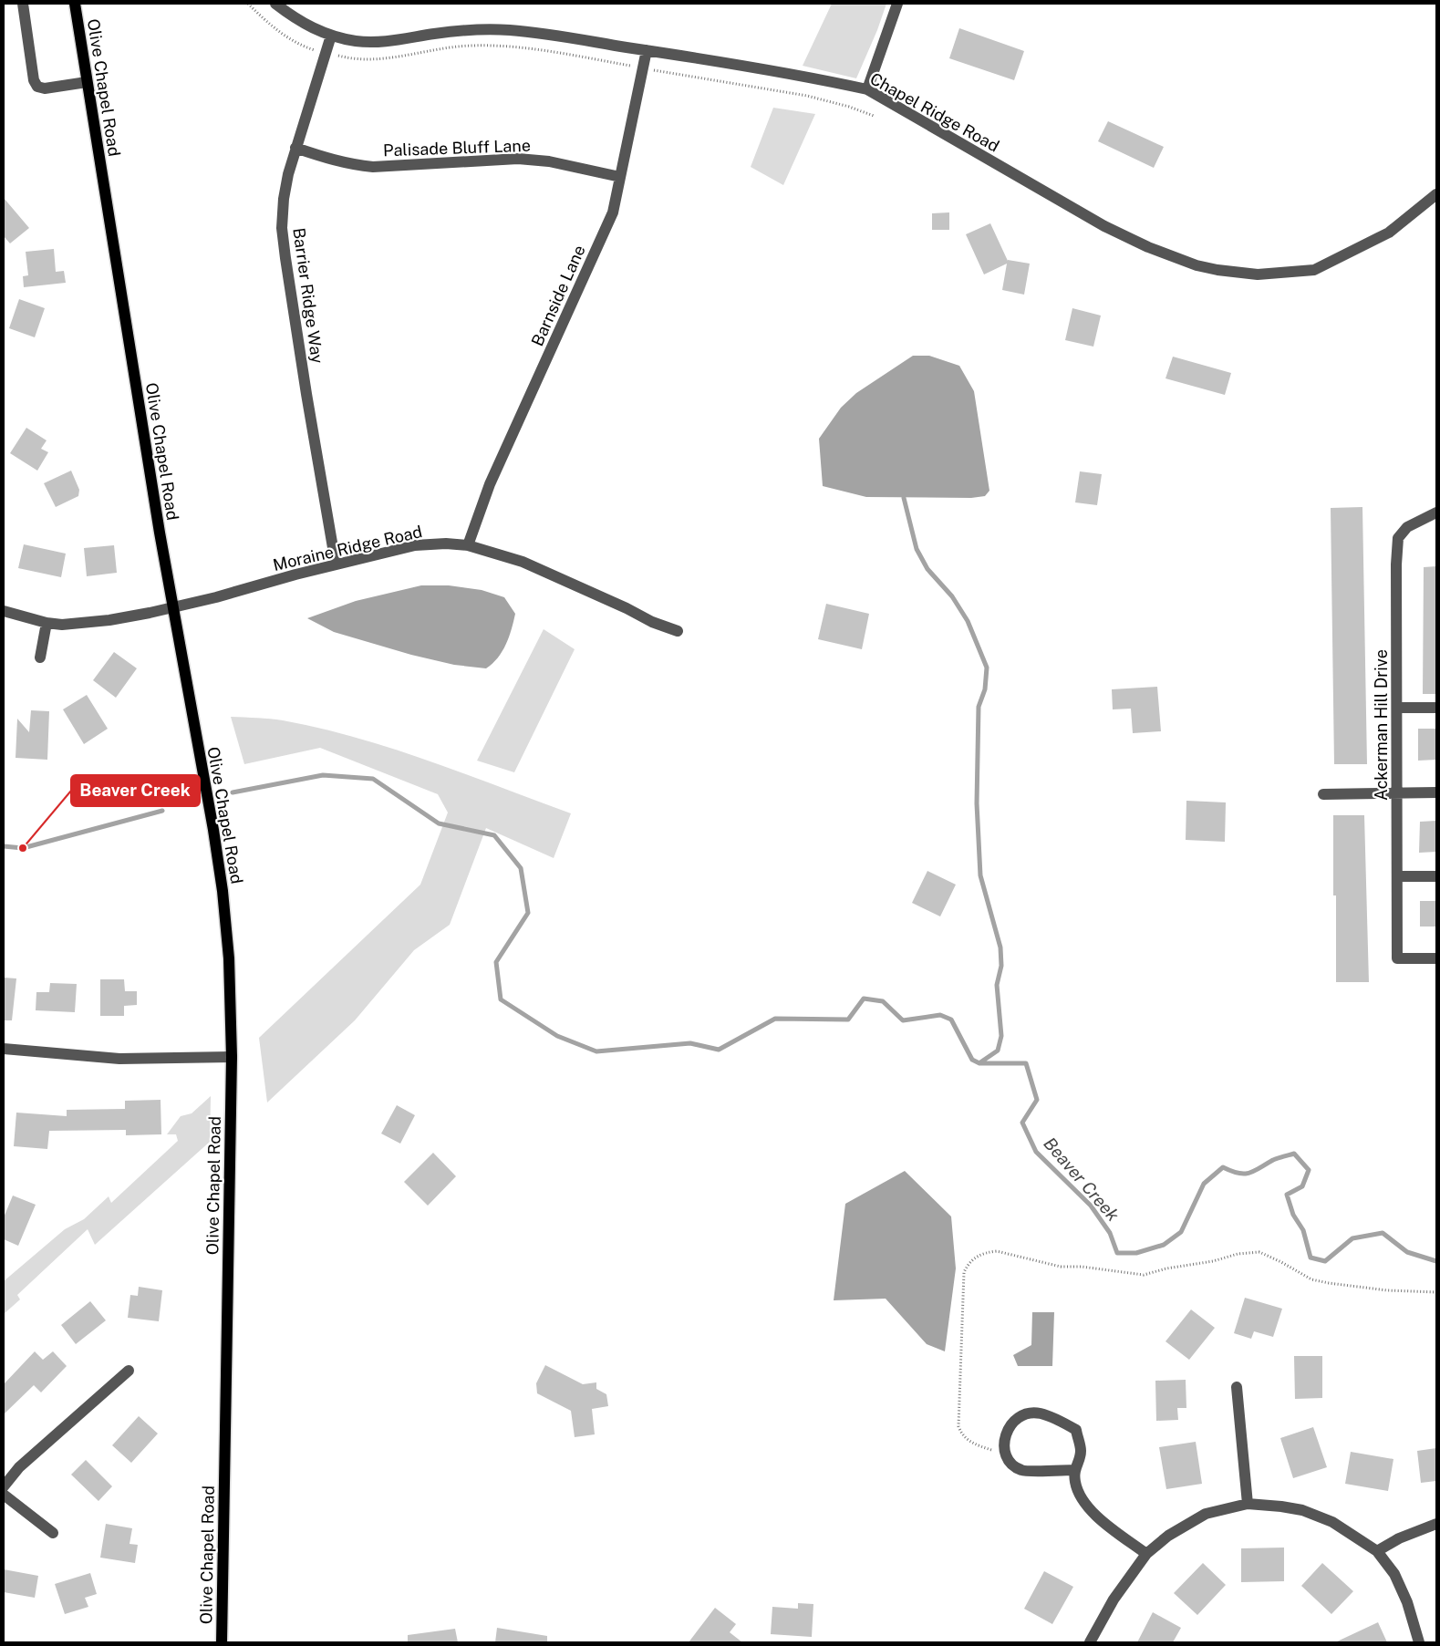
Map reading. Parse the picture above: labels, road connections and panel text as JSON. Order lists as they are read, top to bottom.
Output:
{
  "streets": {
    "main road": ["Olive Chapel Road"],
    "street": [
      "Chapel Ridge Road",
      "Palisade Bluff Lane",
      "Barrier Ridge Way",
      "Barnside Lane",
      "Moraine Ridge Road",
      "Ackerman Hill Drive"
    ]
  },
  "crossings": [
    ["Olive Chapel Road", "Moraine Ridge Road"],
    ["Chapel Ridge Road", "Barrier Ridge Way"],
    ["Chapel Ridge Road", "Barnside Lane"],
    ["Palisade Bluff Lane", "Barrier Ridge Way"],
    ["Palisade Bluff Lane", "Barnside Lane"],
    ["Barrier Ridge Way", "Moraine Ridge Road"],
    ["Barnside Lane", "Moraine Ridge Road"]
  ],
  "water": ["Beaver Creek"],
  "places": ["Beaver Creek"]
}
